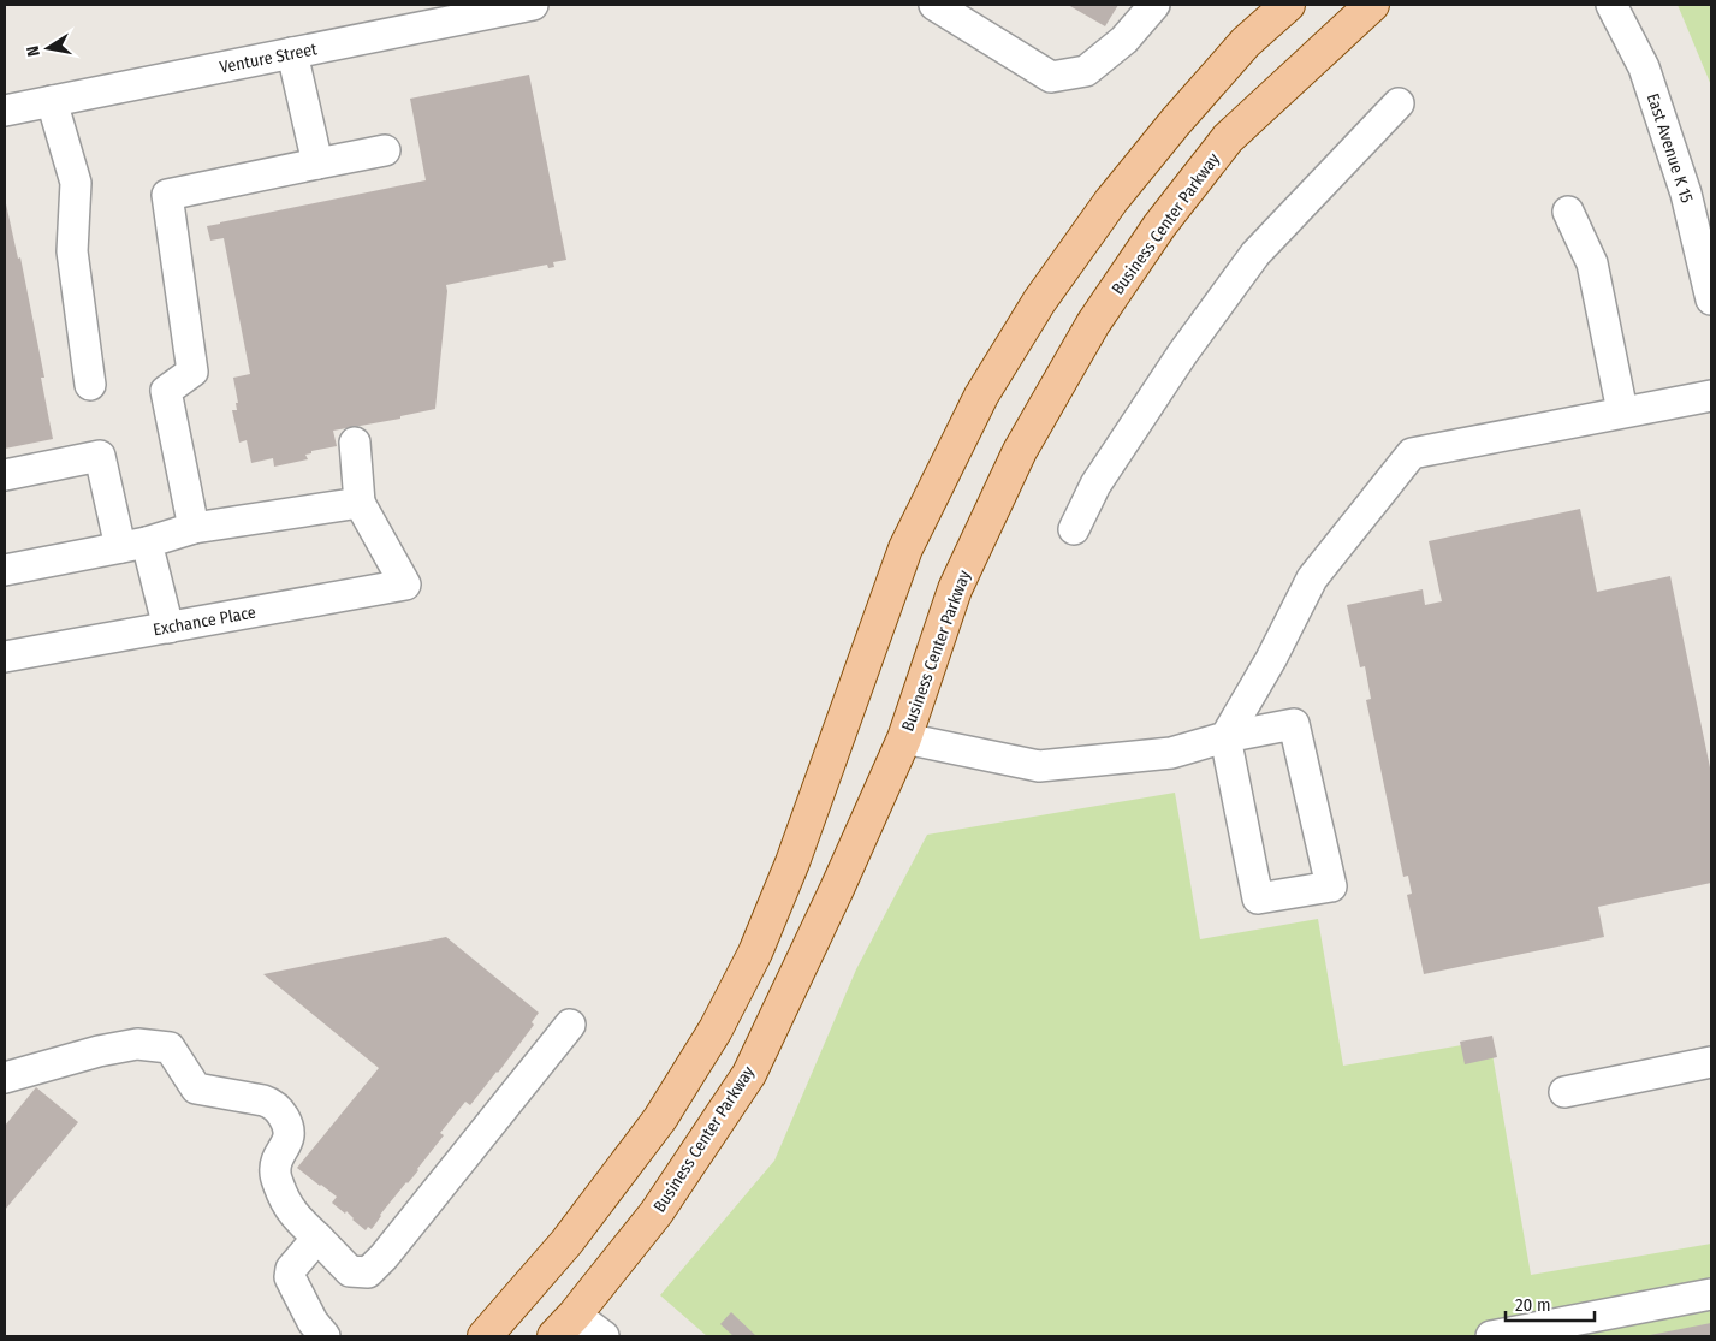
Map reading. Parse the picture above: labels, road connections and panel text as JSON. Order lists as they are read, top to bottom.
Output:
{
  "streets": {
    "main road": ["Business Center Parkway"],
    "street": ["Venture Street", "East Avenue K 15", "Exchance Place"]
  },
  "scale_bar": "20 m",
  "north": "left"
}
